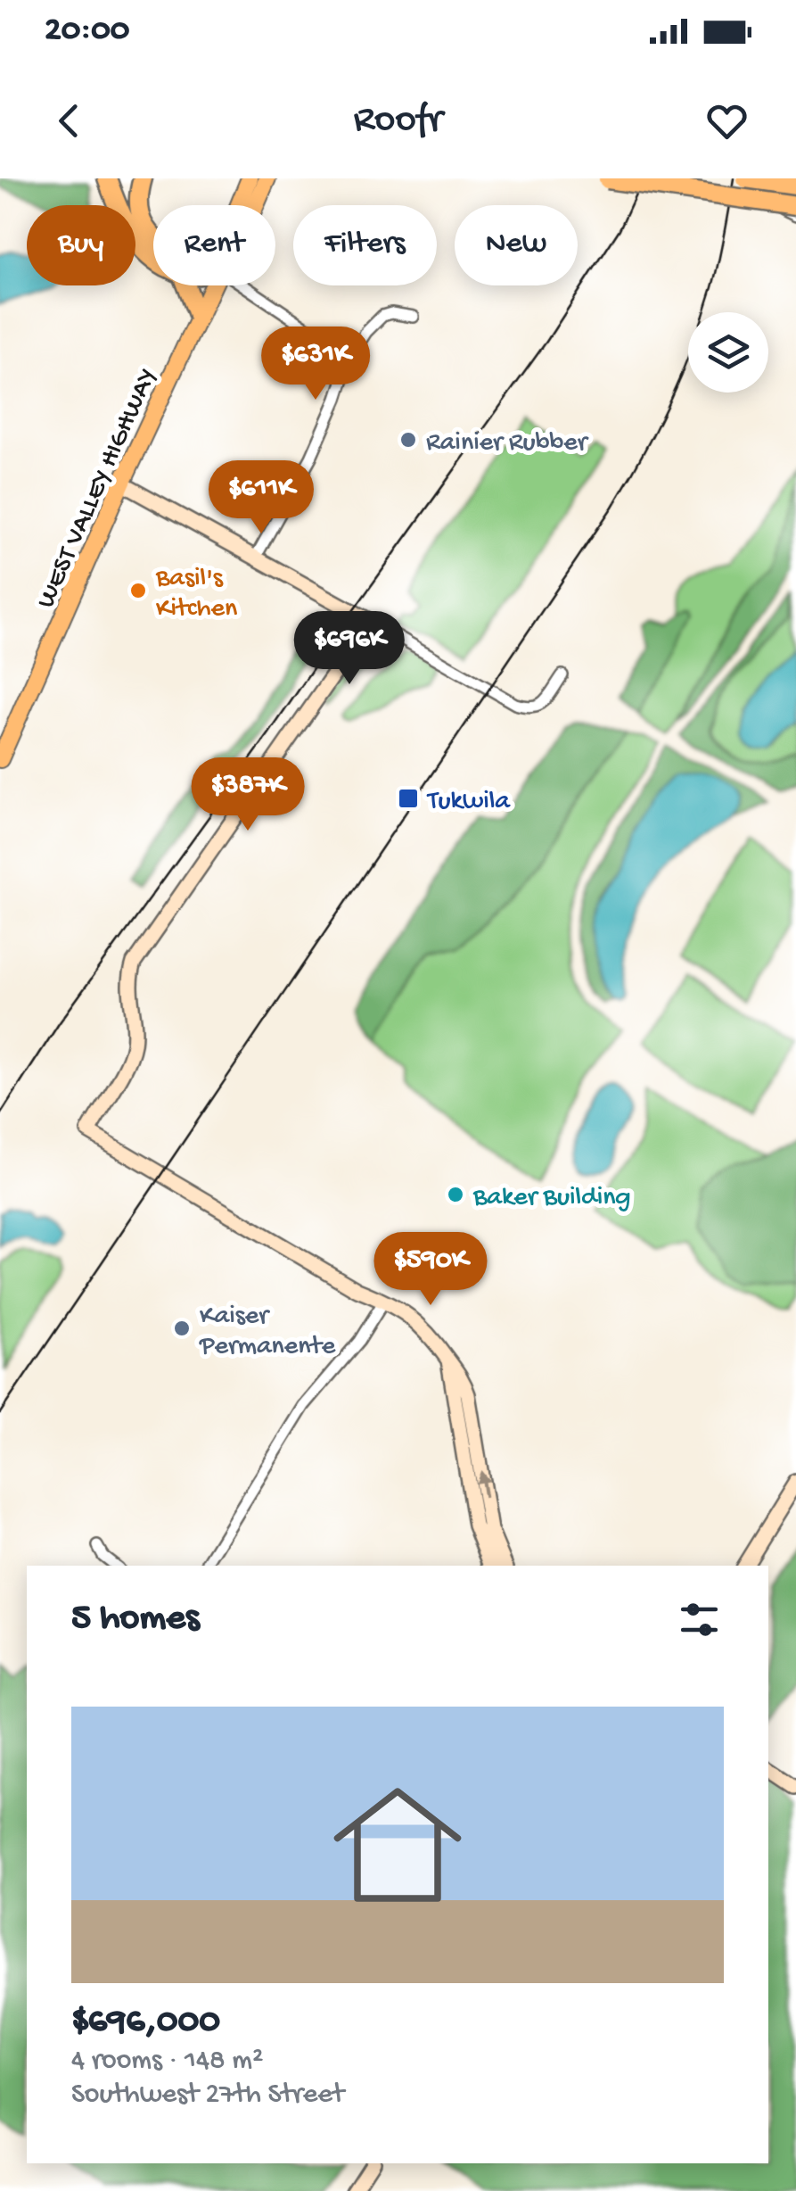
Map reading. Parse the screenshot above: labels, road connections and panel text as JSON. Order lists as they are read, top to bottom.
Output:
{
  "streets": {
    "main road": ["WEST VALLEY HIGHWAY"]
  },
  "places": {
    "other": [
      "Rainier Rubber",
      "Basil's Kitchen",
      "Baker Building",
      "Kaiser Permanente"
    ],
    "transit": ["Tukwila"]
  },
  "page": {
    "status": "20:00",
    "header": "Roofr",
    "chip": [
      "Buy",
      "Rent",
      "Filters",
      "New"
    ],
    "price": [
      "$631K",
      "$611K",
      "$696K",
      "$387K",
      "$590K"
    ],
    "heading": "5 homes",
    "list": [
      {
        "name": "$696,000",
        "note": "4 rooms · 148 m² · Southwest 27th Street"
      }
    ]
  }
}
